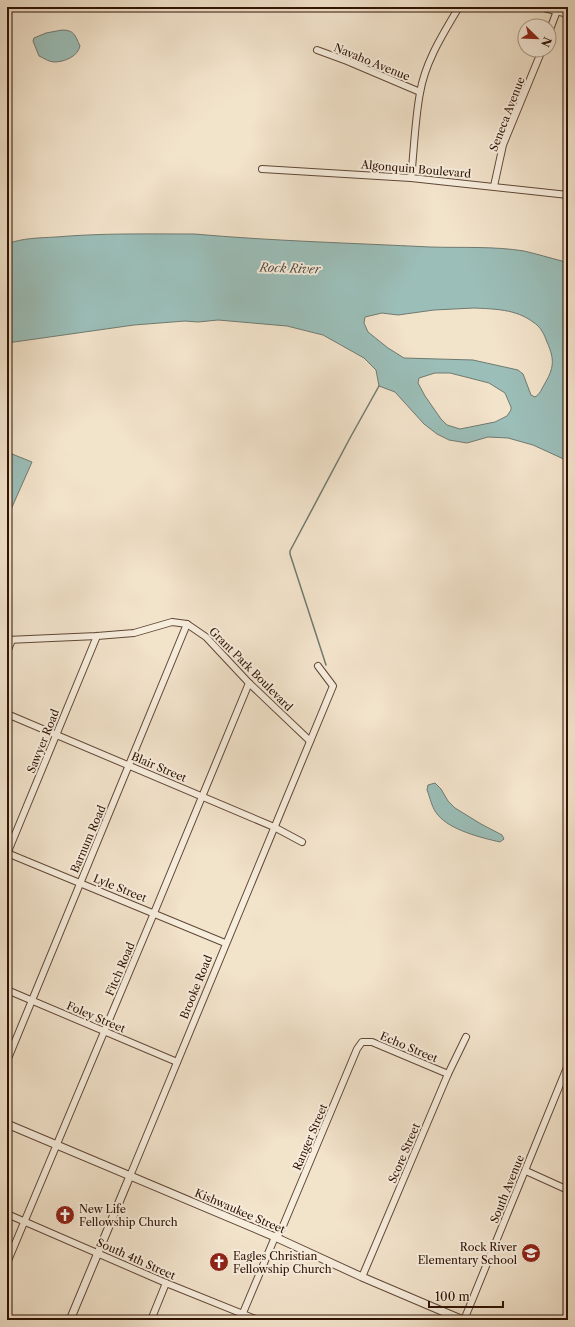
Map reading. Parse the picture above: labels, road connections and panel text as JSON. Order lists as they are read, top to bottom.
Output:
{
  "streets": {
    "street": [
      "Navaho Avenue",
      "Seneca Avenue",
      "Algonquin Boulevard",
      "Grant Park Boulevard",
      "Sawyer Road",
      "Blair Street",
      "Barnum Road",
      "Lyle Street",
      "Fitch Road",
      "Brooke Road",
      "Foley Street",
      "Echo Street",
      "Ranger Street",
      "Score Street",
      "South Avenue",
      "Kishwaukee Street",
      "South 4th Street"
    ]
  },
  "crossings": [
    ["Seneca Avenue", "Algonquin Boulevard"],
    ["Grant Park Boulevard", "Barnum Road"],
    ["Grant Park Boulevard", "Fitch Road"],
    ["Grant Park Boulevard", "Brooke Road"],
    ["Sawyer Road", "Blair Street"],
    ["Sawyer Road", "Lyle Street"],
    ["Blair Street", "Barnum Road"],
    ["Blair Street", "Fitch Road"],
    ["Blair Street", "Brooke Road"],
    ["Barnum Road", "Lyle Street"],
    ["Barnum Road", "Foley Street"],
    ["Lyle Street", "Fitch Road"],
    ["Lyle Street", "Brooke Road"],
    ["Fitch Road", "Foley Street"],
    ["Fitch Road", "Kishwaukee Street"],
    ["Fitch Road", "South 4th Street"],
    ["Brooke Road", "Foley Street"],
    ["Brooke Road", "Kishwaukee Street"],
    ["Brooke Road", "South 4th Street"],
    ["Echo Street", "Ranger Street"],
    ["Echo Street", "Score Street"],
    ["Ranger Street", "Kishwaukee Street"],
    ["Ranger Street", "South 4th Street"],
    ["Score Street", "Kishwaukee Street"],
    ["South Avenue", "Kishwaukee Street"]
  ],
  "water": ["Rock River"],
  "places": {
    "church": ["New Life Fellowship Church", "Eagles Christian Fellowship Church"],
    "school or university": ["Rock River Elementary School"]
  },
  "scale_bar": "100 m",
  "north": "bottom right"
}
